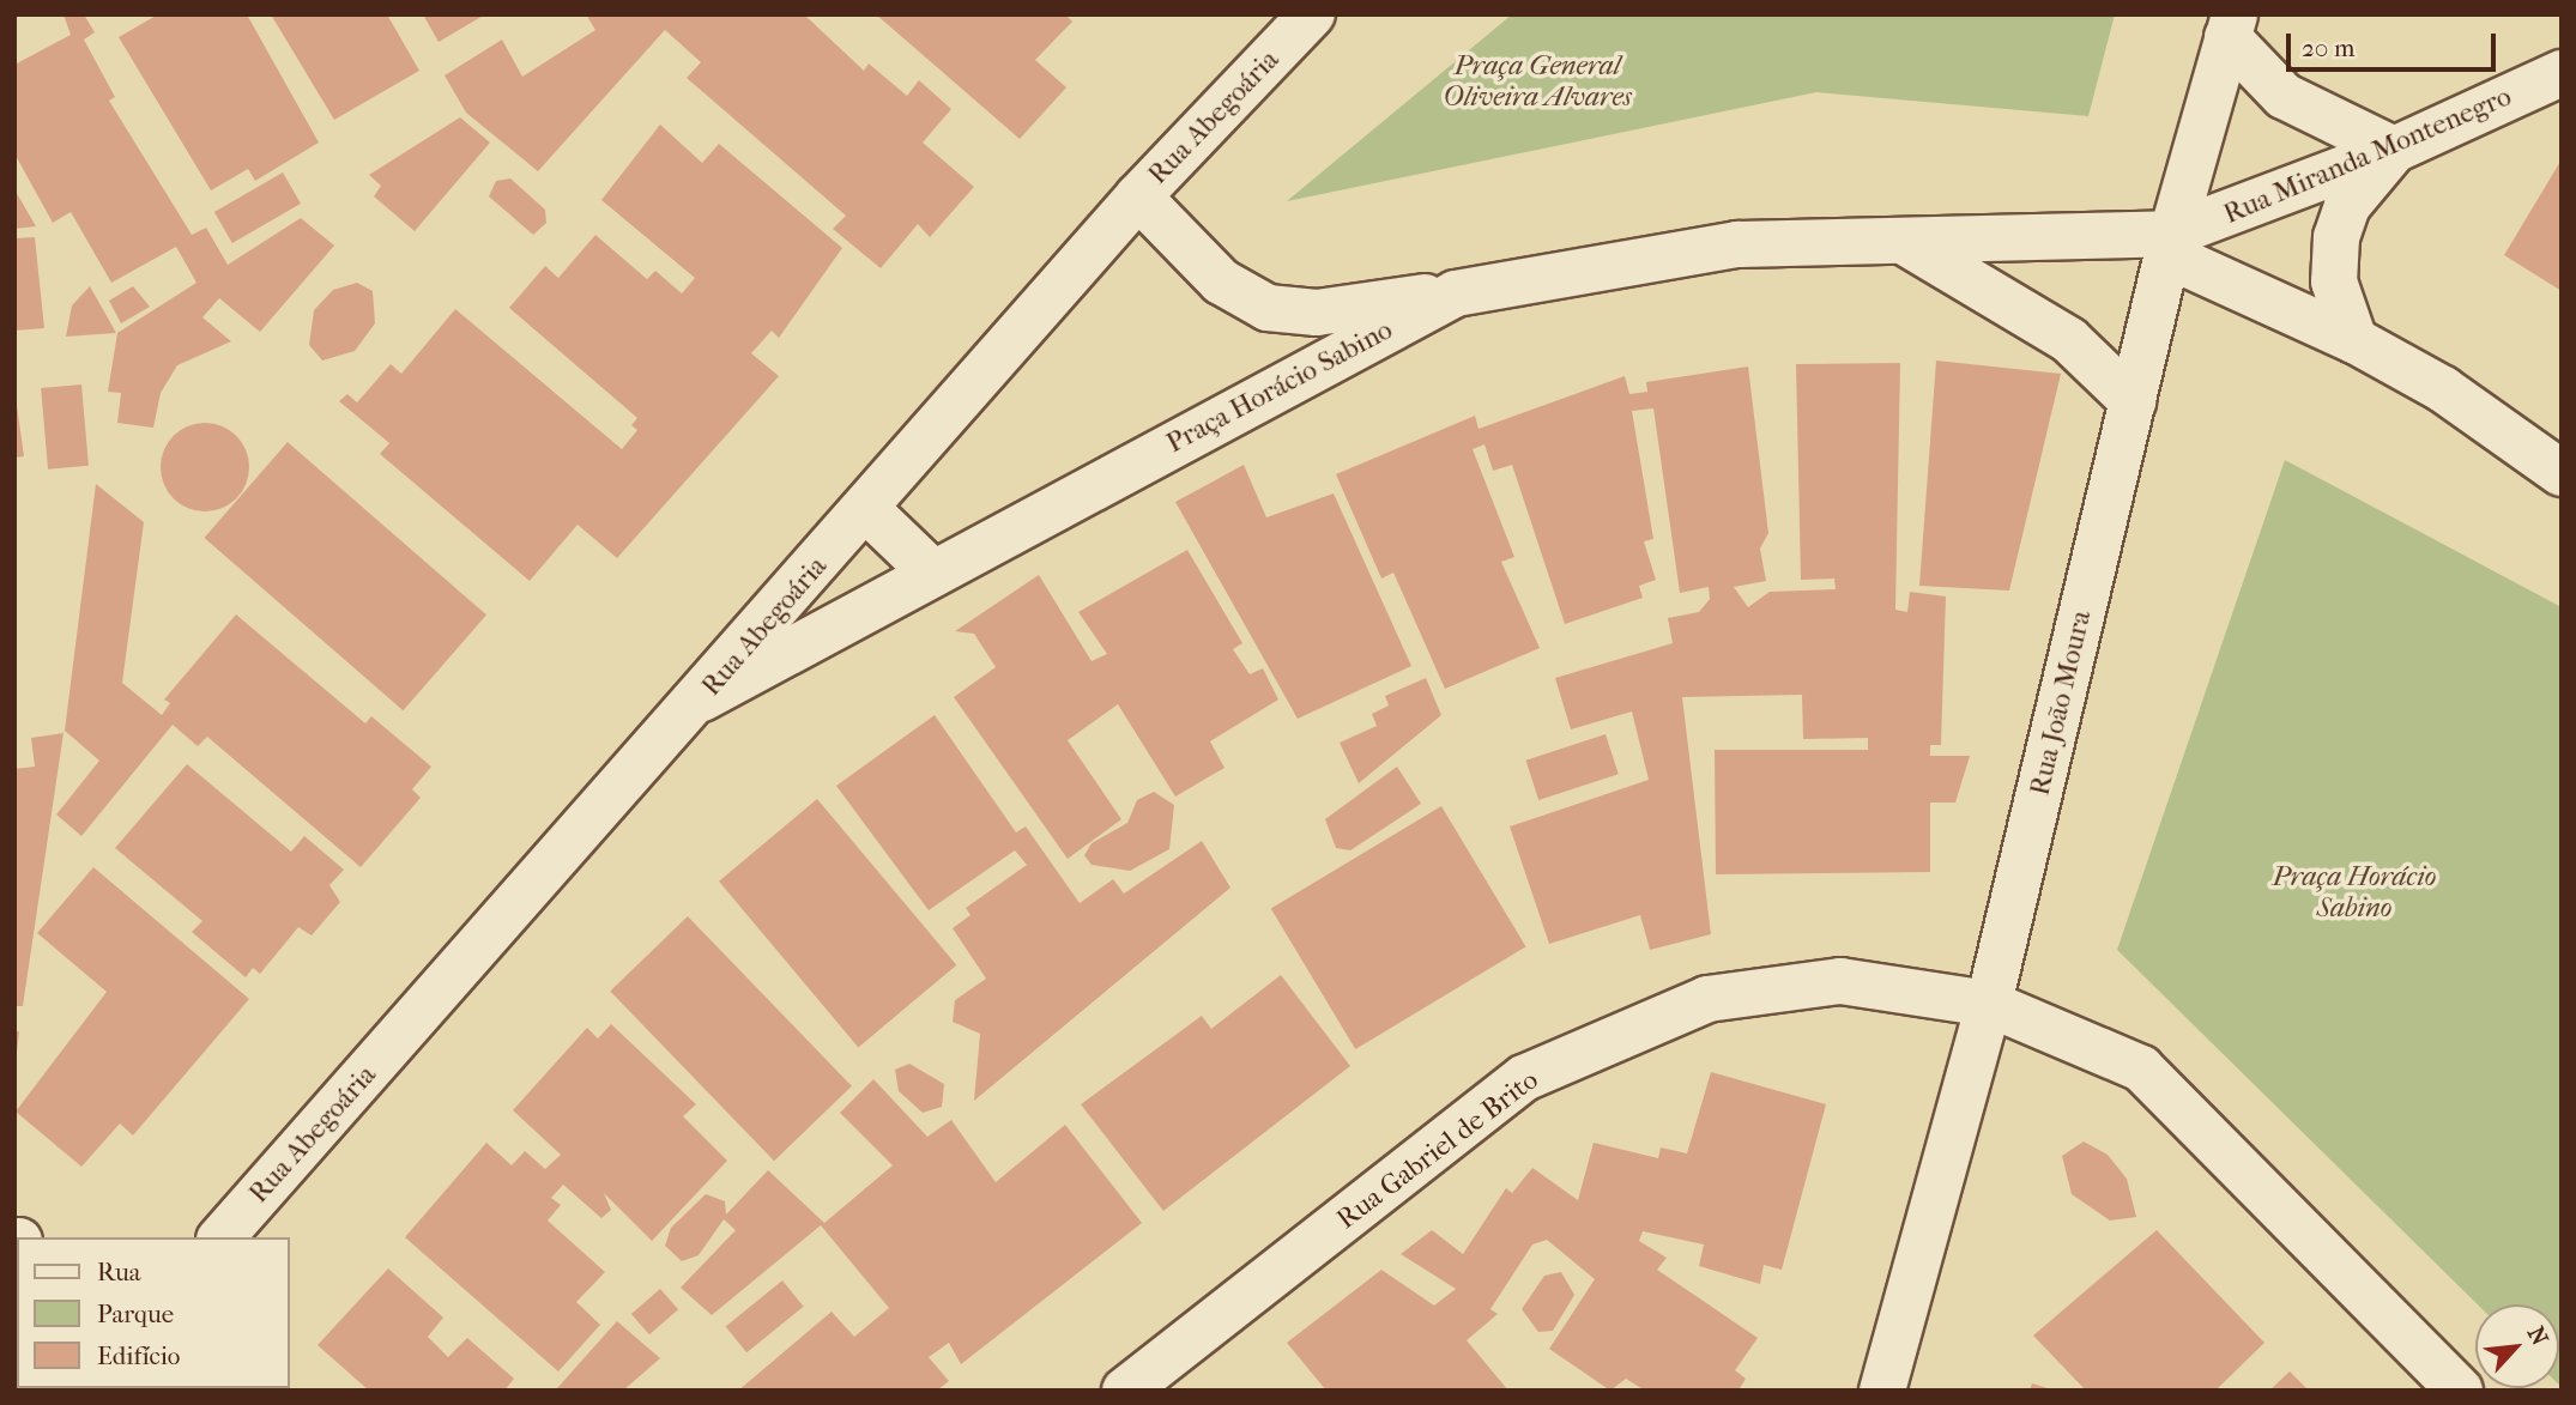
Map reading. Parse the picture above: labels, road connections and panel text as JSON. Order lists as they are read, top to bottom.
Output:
{
  "streets": {
    "street": [
      "Rua Abegoária",
      "Rua Miranda Montenegro",
      "Praça Horácio Sabino",
      "Rua João Moura",
      "Rua Gabriel de Brito"
    ]
  },
  "crossings": [
    ["Rua Abegoária", "Praça Horácio Sabino"],
    ["Rua Miranda Montenegro", "Praça Horácio Sabino"],
    ["Rua Miranda Montenegro", "Rua João Moura"],
    ["Praça Horácio Sabino", "Rua João Moura"],
    ["Rua João Moura", "Rua Gabriel de Brito"]
  ],
  "parks": ["Praça General Oliveira Alvares", "Praça Horácio Sabino"],
  "legend": ["Rua", "Parque", "Edifício"],
  "scale_bar": "20 m",
  "north": "top right"
}
